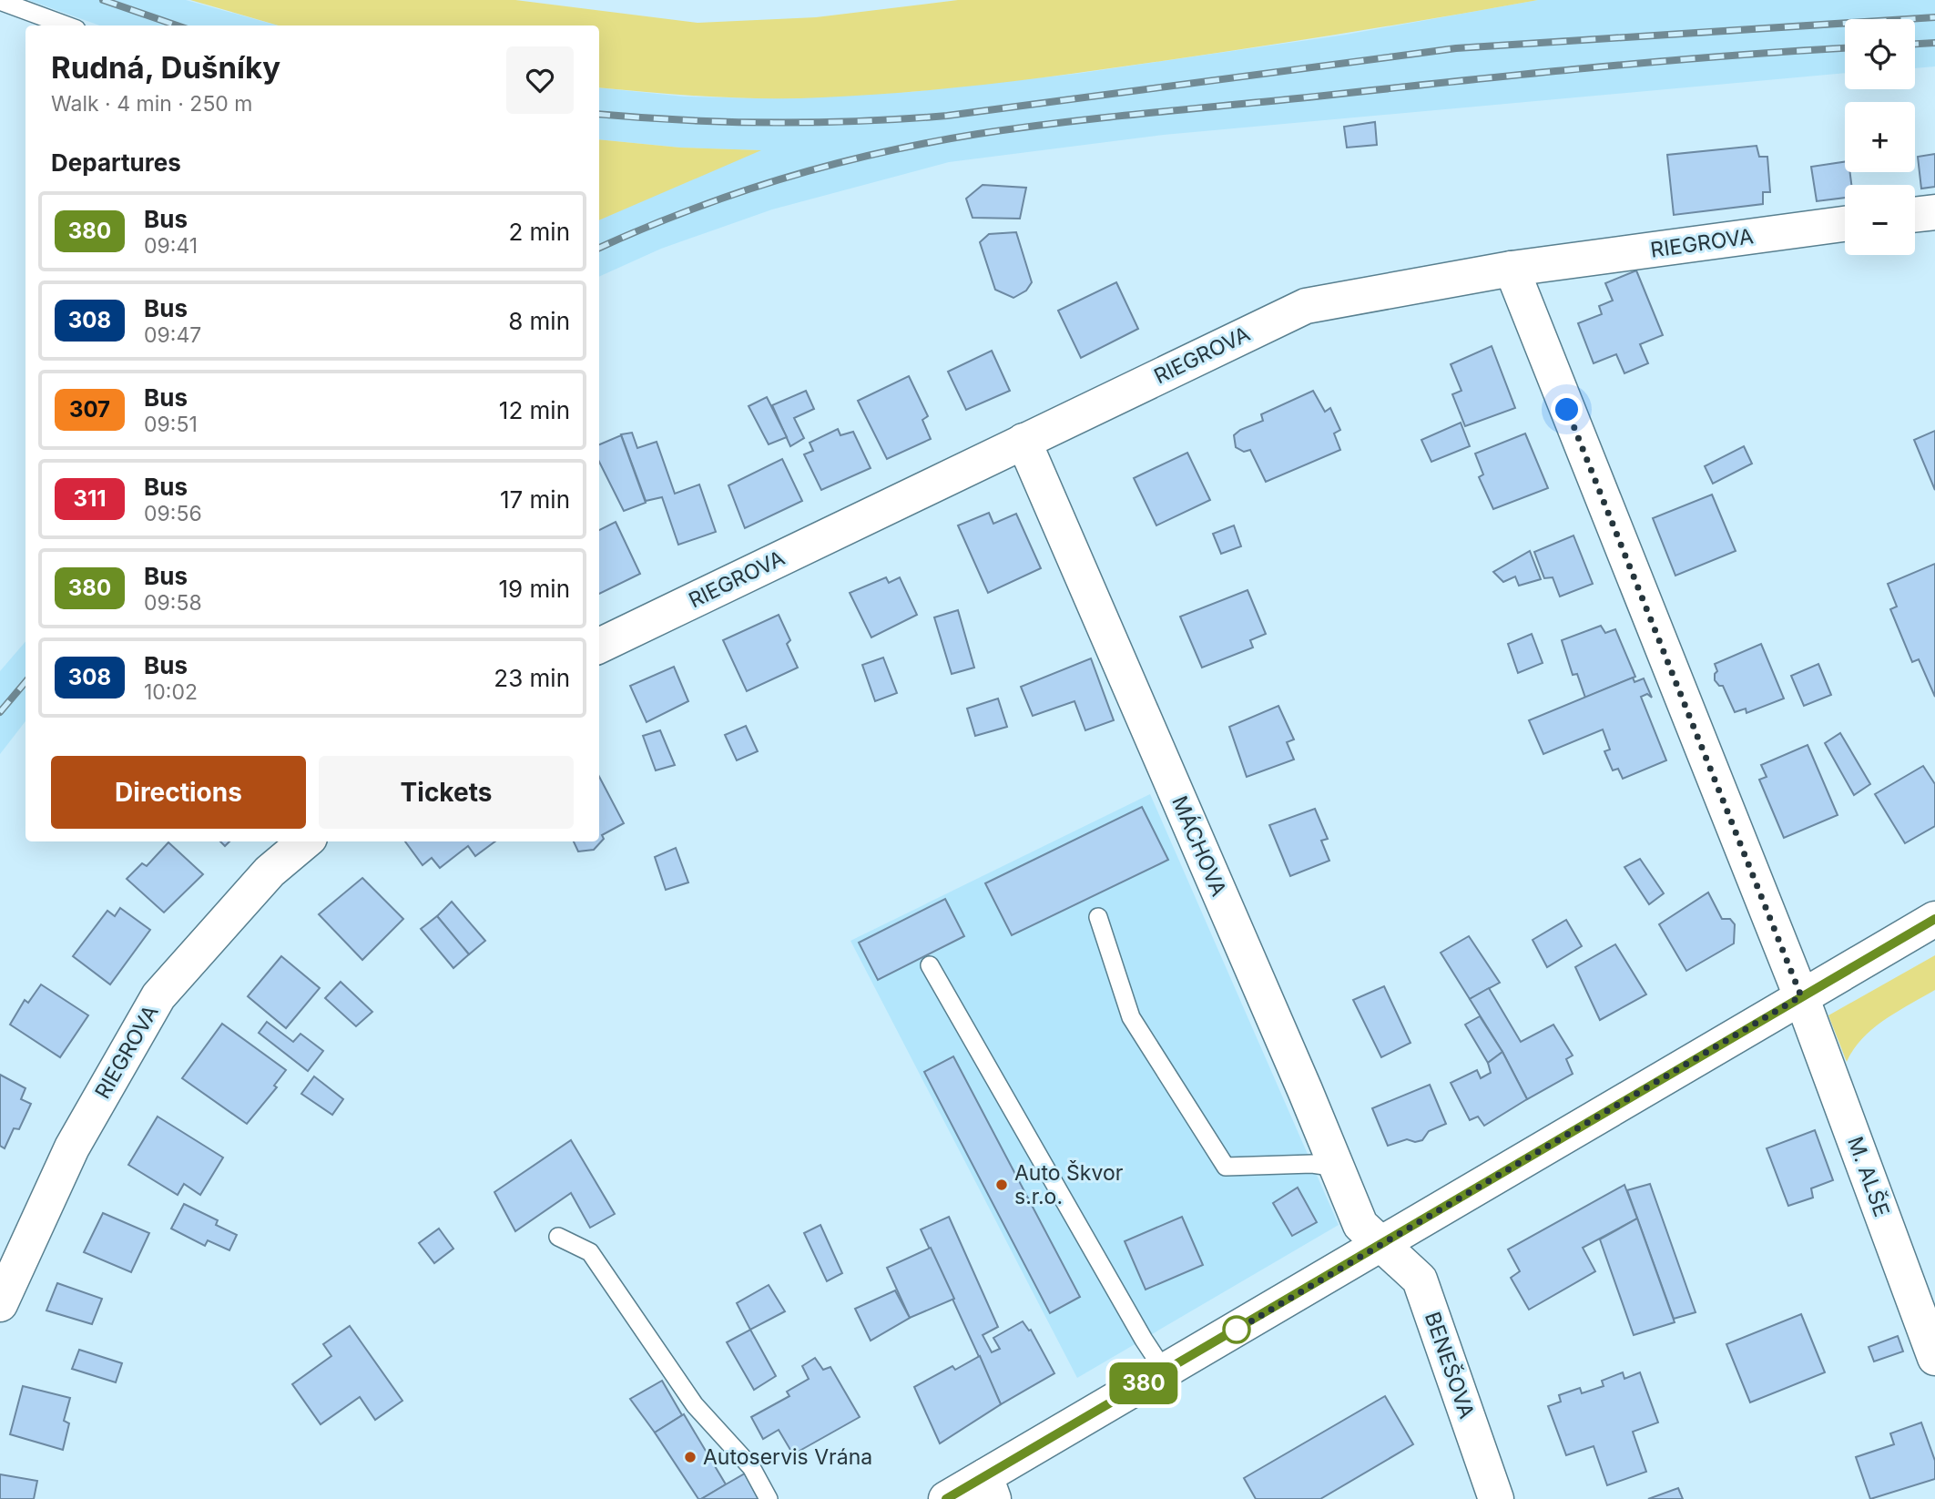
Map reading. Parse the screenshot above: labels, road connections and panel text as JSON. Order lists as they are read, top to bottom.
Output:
{
  "streets": {
    "street": [
      "RIEGROVA",
      "MÁCHOVA",
      "M. ALŠE",
      "BENEŠOVA"
    ]
  },
  "crossings": [
    ["RIEGROVA", "MÁCHOVA"],
    ["RIEGROVA", "M. ALŠE"],
    ["MÁCHOVA", "BENEŠOVA"]
  ],
  "places": ["Auto Škvor s.r.o.", "Autoservis Vrána"],
  "lines": ["bus line 380"],
  "page": {
    "on_map": "380",
    "map_buttons": ["+", "−"],
    "heading": [
      ["Rudná, Dušníky", "Walk · 4 min · 250 m"],
      "Departures"
    ],
    "list": [
      {
        "mark": "380",
        "name": "Bus",
        "note": "09:41",
        "value": "2 min"
      },
      {
        "mark": "308",
        "name": "Bus",
        "note": "09:47",
        "value": "8 min"
      },
      {
        "mark": "307",
        "name": "Bus",
        "note": "09:51",
        "value": "12 min"
      },
      {
        "mark": "311",
        "name": "Bus",
        "note": "09:56",
        "value": "17 min"
      },
      {
        "mark": "380",
        "name": "Bus",
        "note": "09:58",
        "value": "19 min"
      },
      {
        "mark": "308",
        "name": "Bus",
        "note": "10:02",
        "value": "23 min"
      }
    ],
    "buttons": ["Directions", "Tickets"]
  }
}
